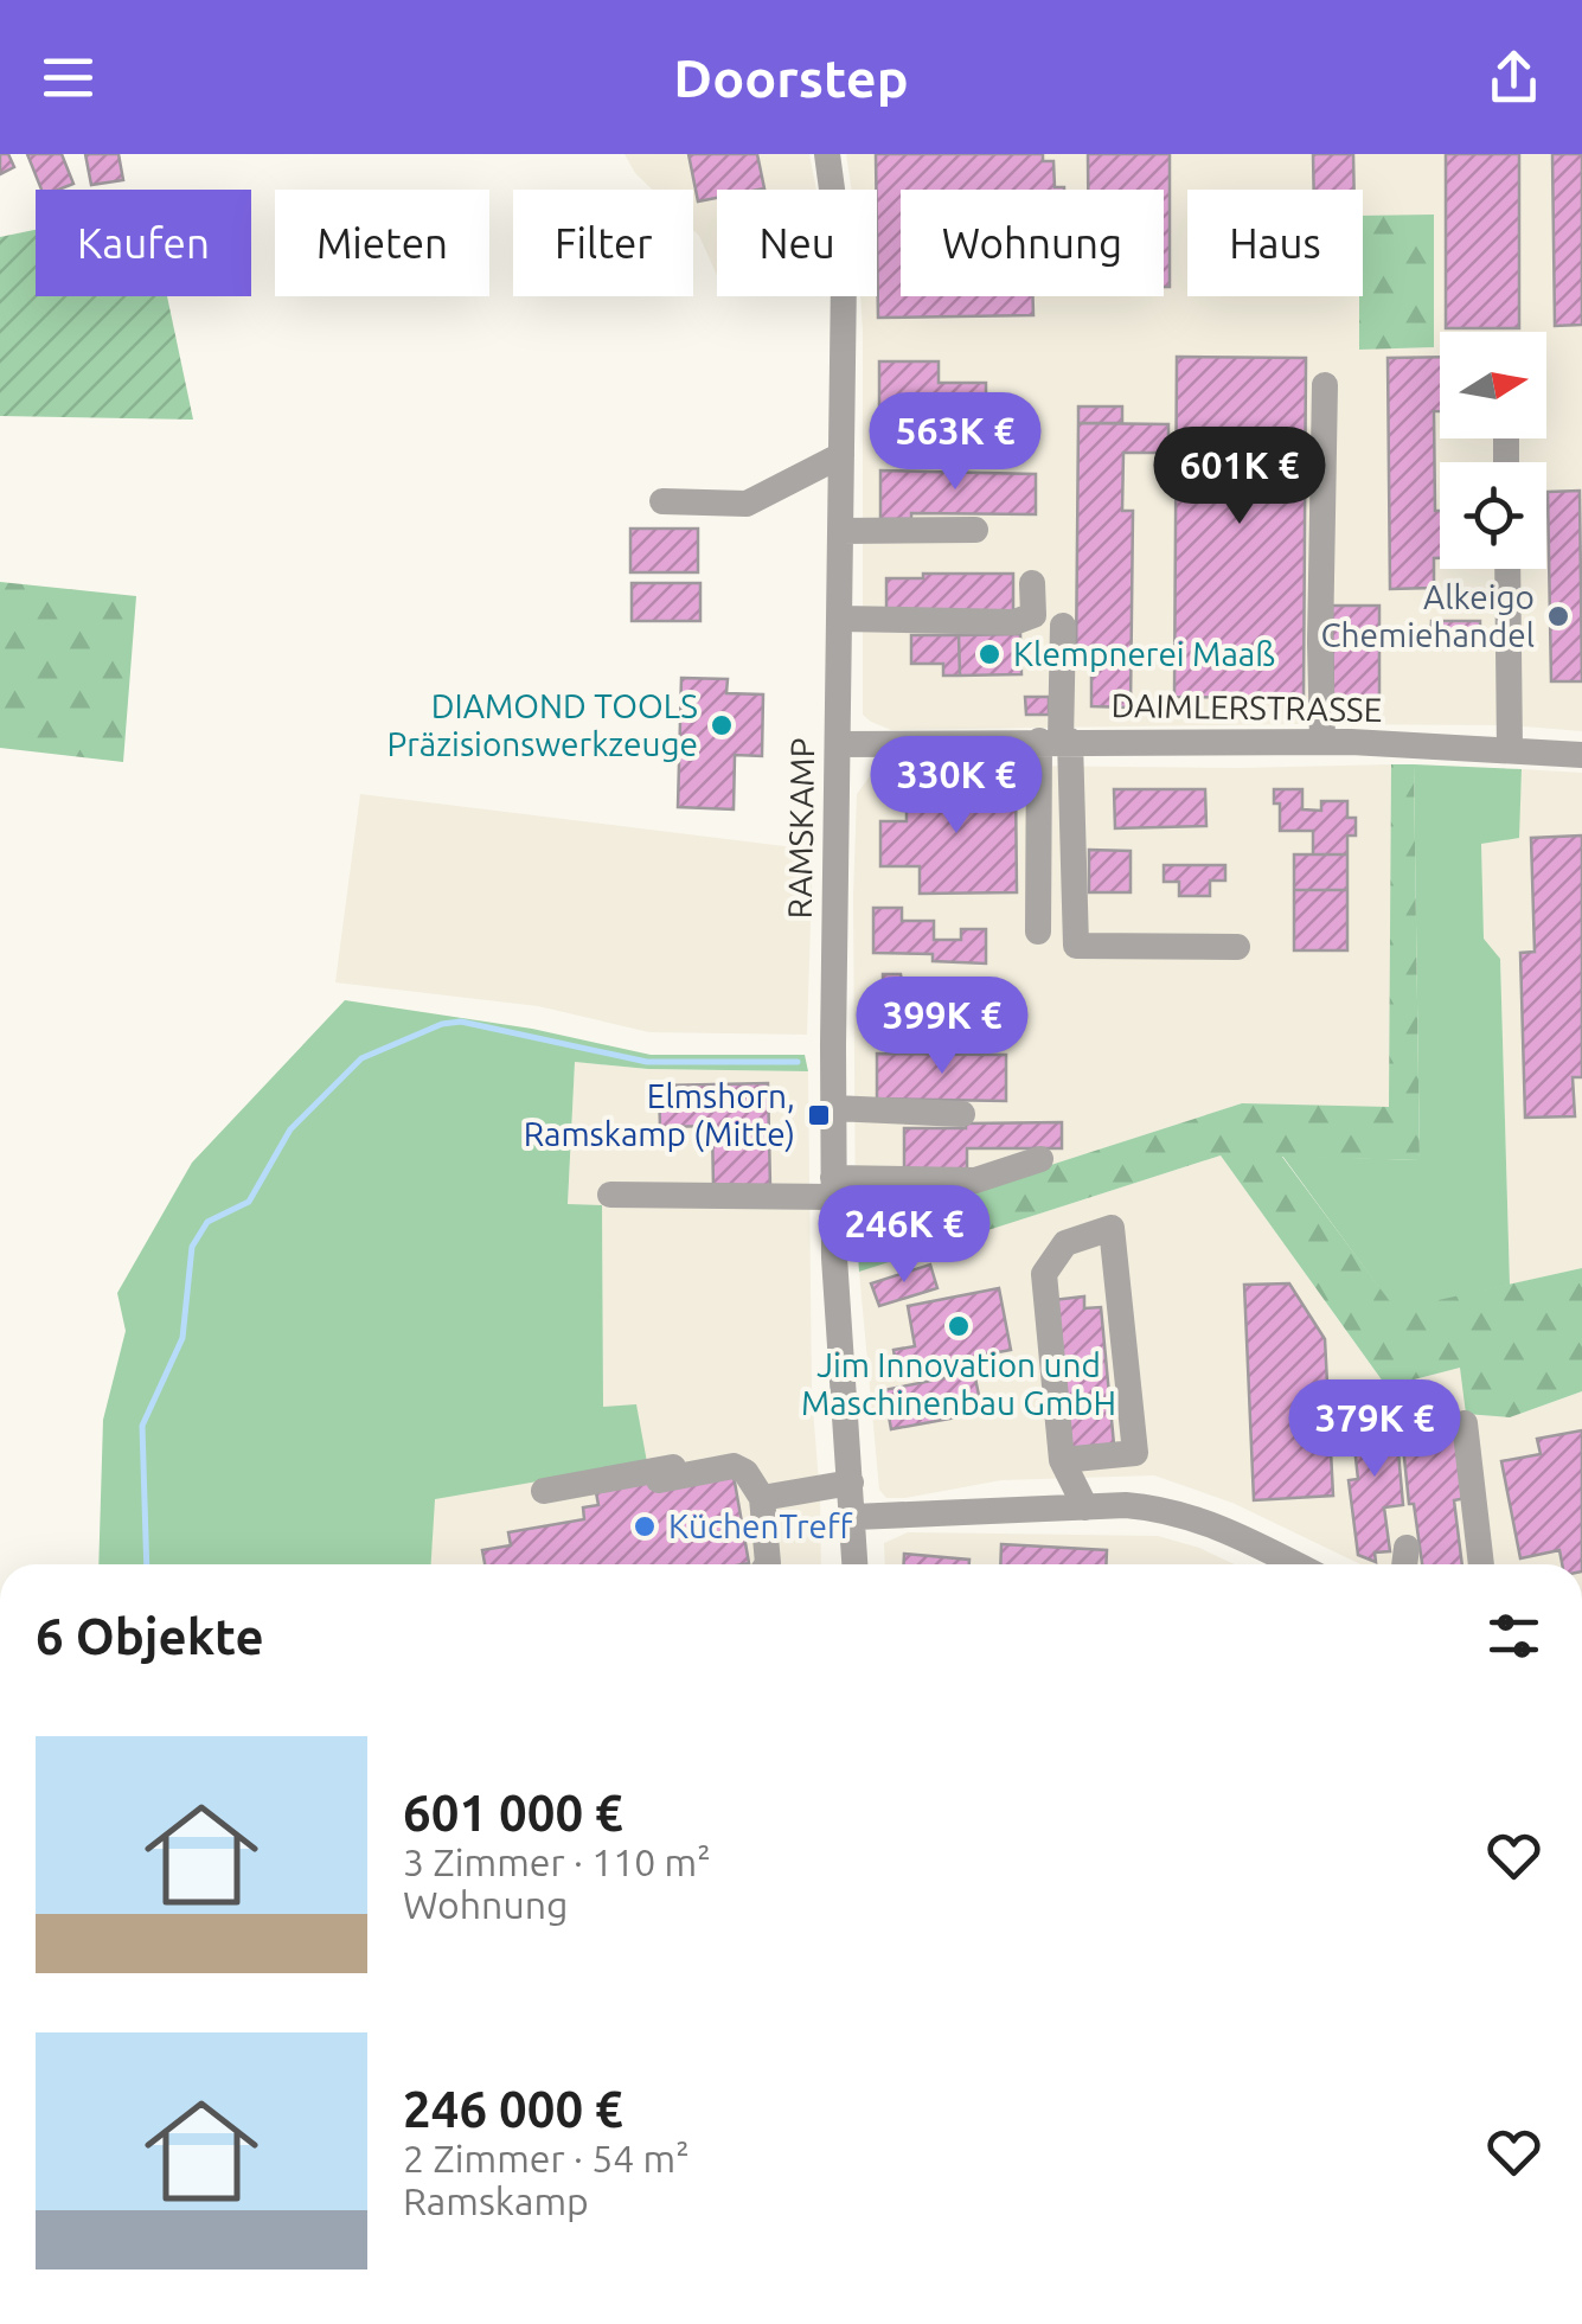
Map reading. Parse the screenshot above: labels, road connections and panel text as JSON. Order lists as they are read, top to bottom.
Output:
{
  "streets": {
    "street": ["DAIMLERSTRASSE", "RAMSKAMP"]
  },
  "crossings": [
    ["DAIMLERSTRASSE", "RAMSKAMP"]
  ],
  "places": {
    "other": [
      "Alkeigo Chemiehandel",
      "Klempnerei Maaß",
      "DIAMOND TOOLS Präzisionswerkzeuge",
      "Jim Innovation und Maschinenbau GmbH",
      "KüchenTreff"
    ],
    "transit": ["Elmshorn, Ramskamp (Mitte)"]
  },
  "north": "right",
  "page": {
    "header": "Doorstep",
    "chip": [
      "Kaufen",
      "Mieten",
      "Filter",
      "Neu",
      "Wohnung",
      "Haus"
    ],
    "price": [
      "563K €",
      "601K €",
      "330K €",
      "399K €",
      "246K €",
      "379K €"
    ],
    "heading": "6 Objekte",
    "list": [
      {
        "name": "601 000 €",
        "note": "3 Zimmer · 110 m² · Wohnung"
      },
      {
        "name": "246 000 €",
        "note": "2 Zimmer · 54 m² · Ramskamp"
      }
    ]
  }
}
